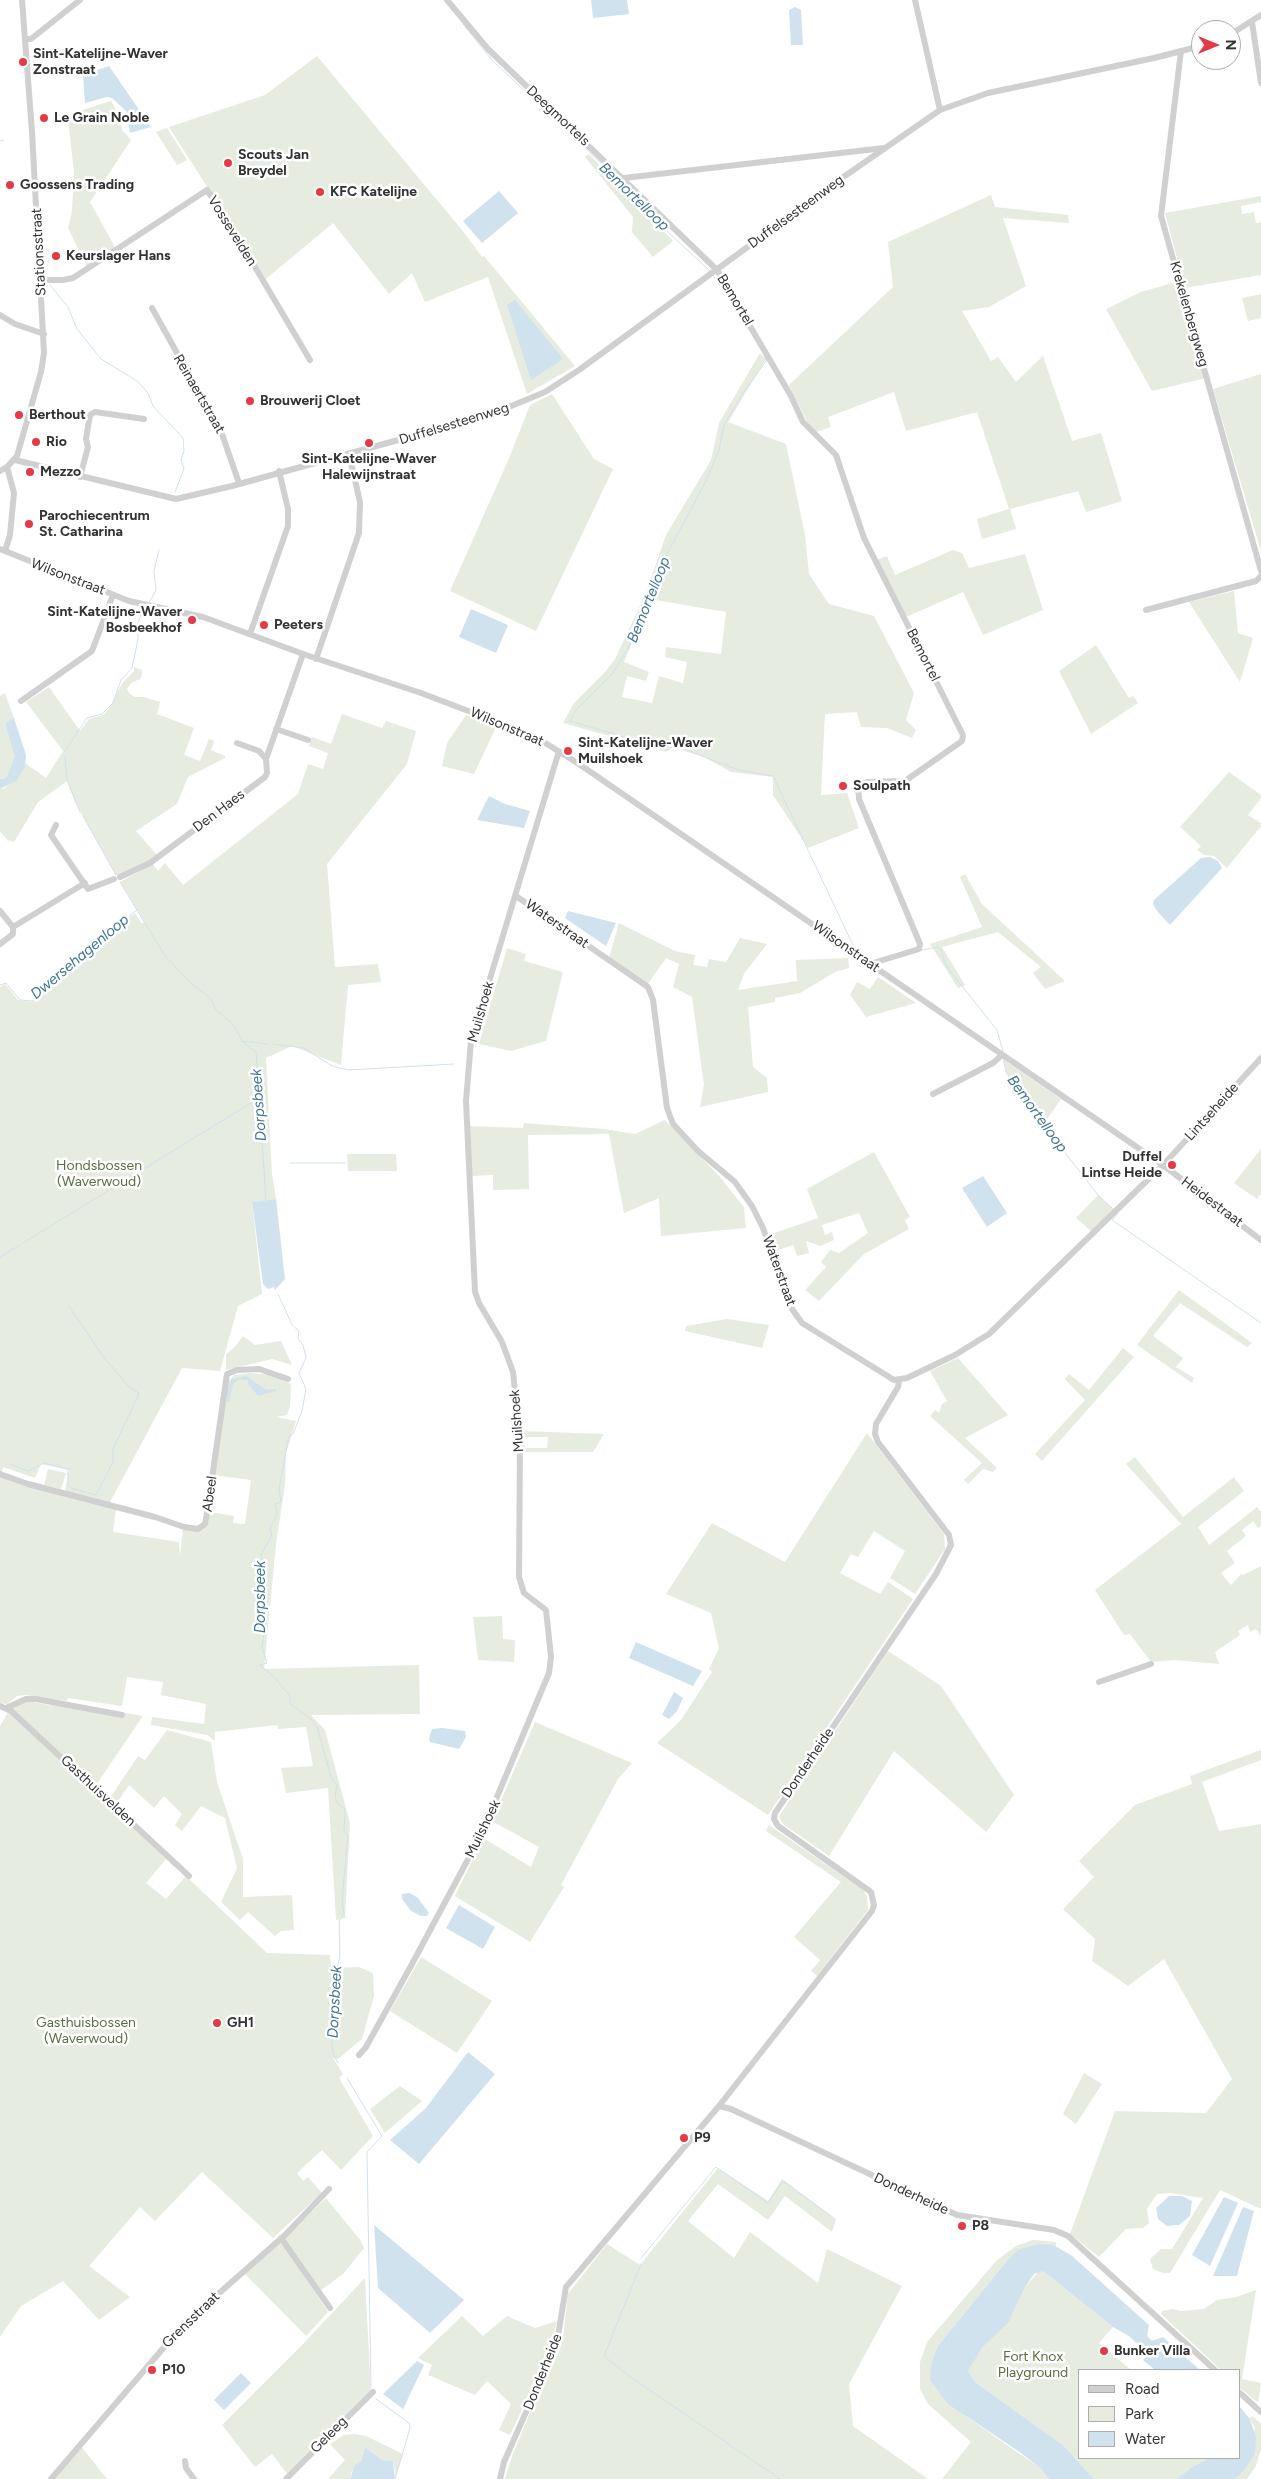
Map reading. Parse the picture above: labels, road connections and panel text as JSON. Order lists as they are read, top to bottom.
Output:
{
  "streets": {
    "street": [
      "Deegmortels",
      "Duffelsesteenweg",
      "Vossevelden",
      "Stationsstraat",
      "Bemortel",
      "Krekelenbergweg",
      "Reinaertstraat",
      "Wilsonstraat",
      "Den Haes",
      "Waterstraat",
      "Muilshoek",
      "Lintseheide",
      "Heidestraat",
      "Abeel",
      "Donderheide",
      "Gasthuisvelden",
      "Grensstraat",
      "Geleeg"
    ]
  },
  "crossings": [
    ["Deegmortels", "Duffelsesteenweg"],
    ["Deegmortels", "Bemortel"],
    ["Duffelsesteenweg", "Stationsstraat"],
    ["Duffelsesteenweg", "Bemortel"],
    ["Duffelsesteenweg", "Krekelenbergweg"],
    ["Duffelsesteenweg", "Reinaertstraat"],
    ["Vossevelden", "Stationsstraat"],
    ["Bemortel", "Wilsonstraat"],
    ["Wilsonstraat", "Den Haes"],
    ["Wilsonstraat", "Muilshoek"],
    ["Wilsonstraat", "Lintseheide"],
    ["Wilsonstraat", "Heidestraat"],
    ["Waterstraat", "Muilshoek"],
    ["Waterstraat", "Donderheide"],
    ["Lintseheide", "Heidestraat"]
  ],
  "water": ["Bemortelloop", "Dwersehagenloop", "Dorpsbeek"],
  "parks": ["Hondsbossen (Waverwoud)", "Gasthuisbossen (Waverwoud)", "Fort Knox Playground"],
  "places": [
    "Sint-Katelijne-Waver Zonstraat",
    "Le Grain Noble",
    "Scouts Jan Breydel",
    "Goossens Trading",
    "KFC Katelijne",
    "Keurslager Hans",
    "Brouwerij Cloet",
    "Berthout",
    "Rio",
    "Sint-Katelijne-Waver Halewijnstraat",
    "Mezzo",
    "Parochiecentrum St. Catharina",
    "Sint-Katelijne-Waver Bosbeekhof",
    "Peeters",
    "Sint-Katelijne-Waver Muilshoek",
    "Soulpath",
    "Duffel Lintse Heide",
    "GH1",
    "P9",
    "P8",
    "Bunker Villa",
    "P10"
  ],
  "legend": ["Road", "Park", "Water"],
  "north": "right"
}
